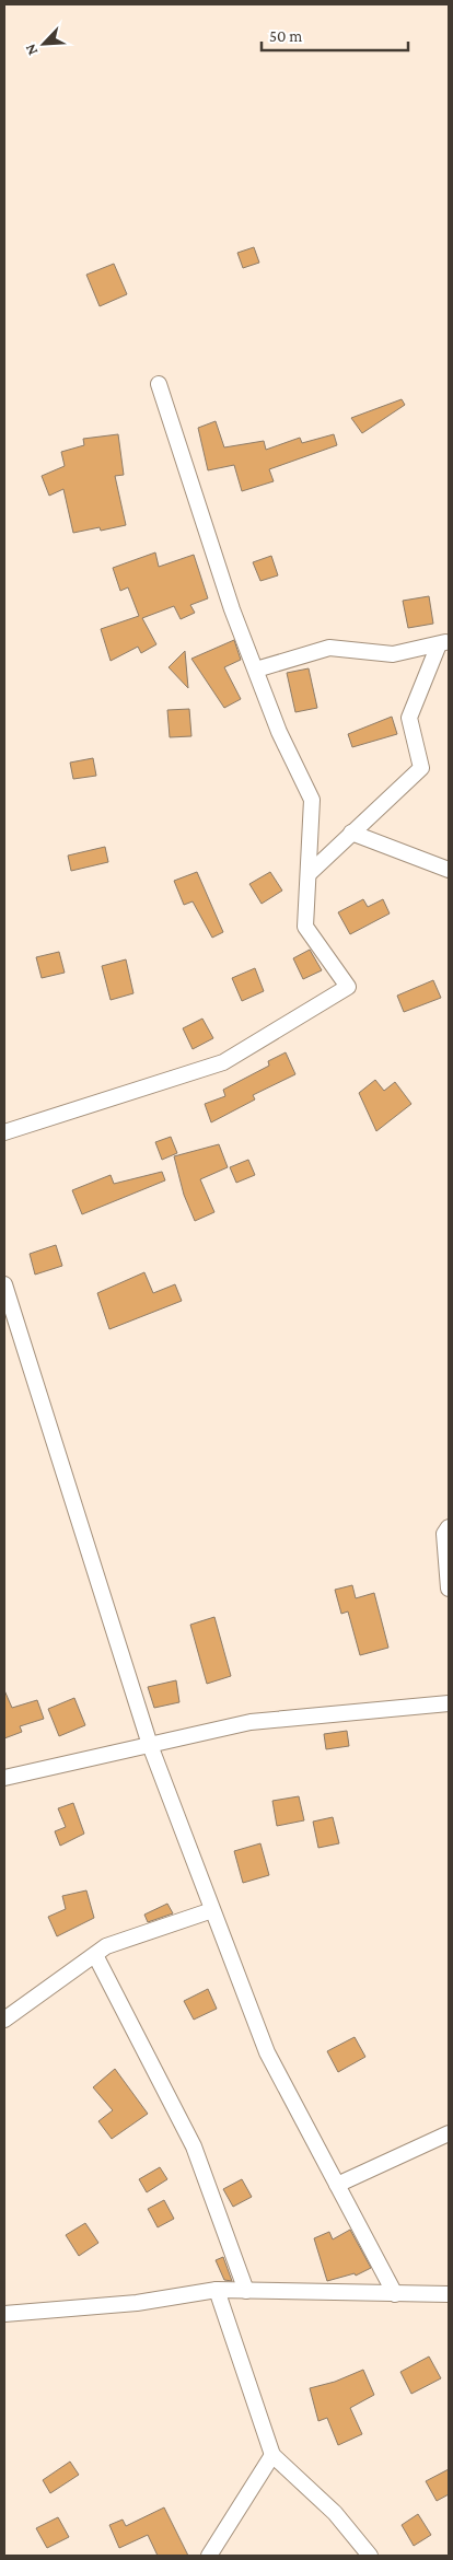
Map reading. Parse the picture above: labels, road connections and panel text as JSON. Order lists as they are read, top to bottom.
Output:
{
  "scale_bar": "50 m",
  "north": "bottom left"
}
